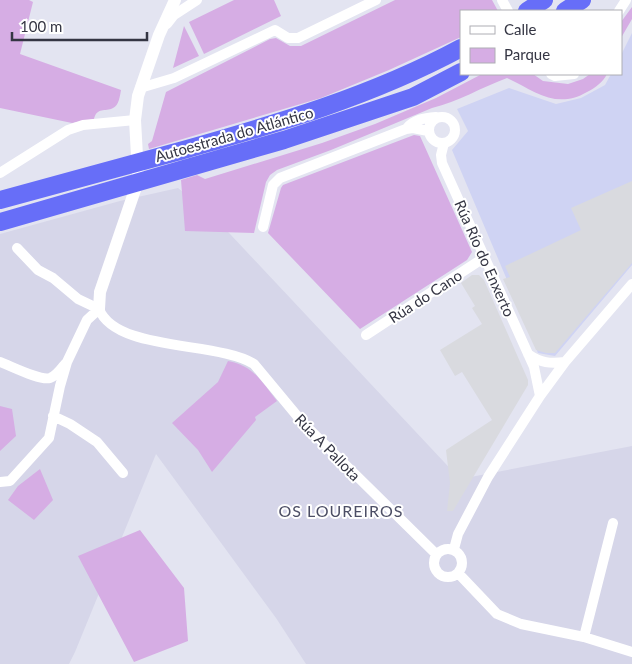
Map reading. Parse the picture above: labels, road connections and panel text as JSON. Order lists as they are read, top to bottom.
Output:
{
  "streets": {
    "highway": ["Autoestrada do Atlántico"],
    "street": ["Rúa Río do Enxerto", "Rúa do Cano", "Rúa A Pallota"]
  },
  "crossings": [
    ["Rúa Río do Enxerto", "Rúa do Cano"]
  ],
  "districts": ["OS LOUREIROS"],
  "legend": ["Calle", "Parque"],
  "scale_bar": "100 m"
}
